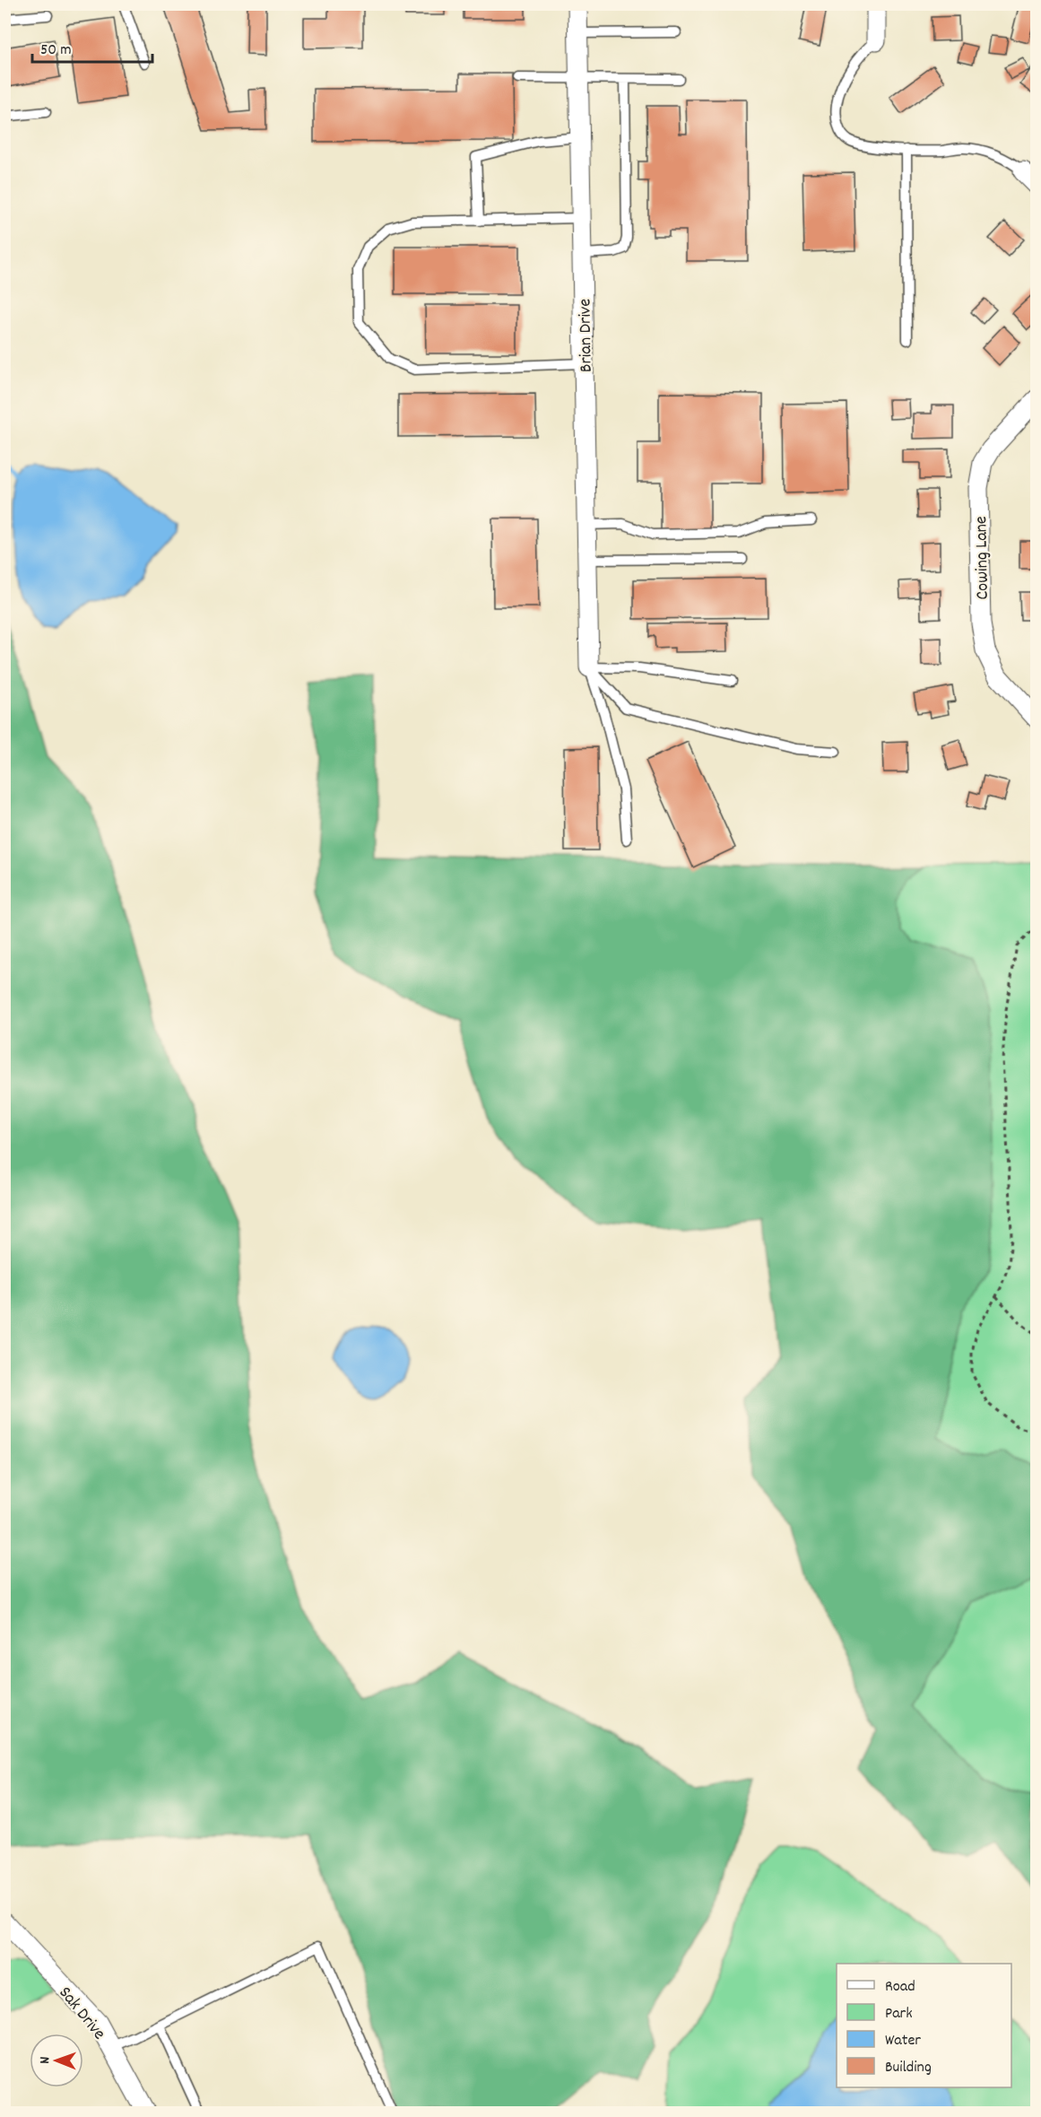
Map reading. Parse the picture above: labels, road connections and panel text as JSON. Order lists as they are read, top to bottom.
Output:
{
  "streets": {
    "street": ["Brian Drive", "Cowing Lane", "Sak Drive"]
  },
  "legend": [
    "Road",
    "Park",
    "Water",
    "Building"
  ],
  "scale_bar": "50 m",
  "north": "left"
}
